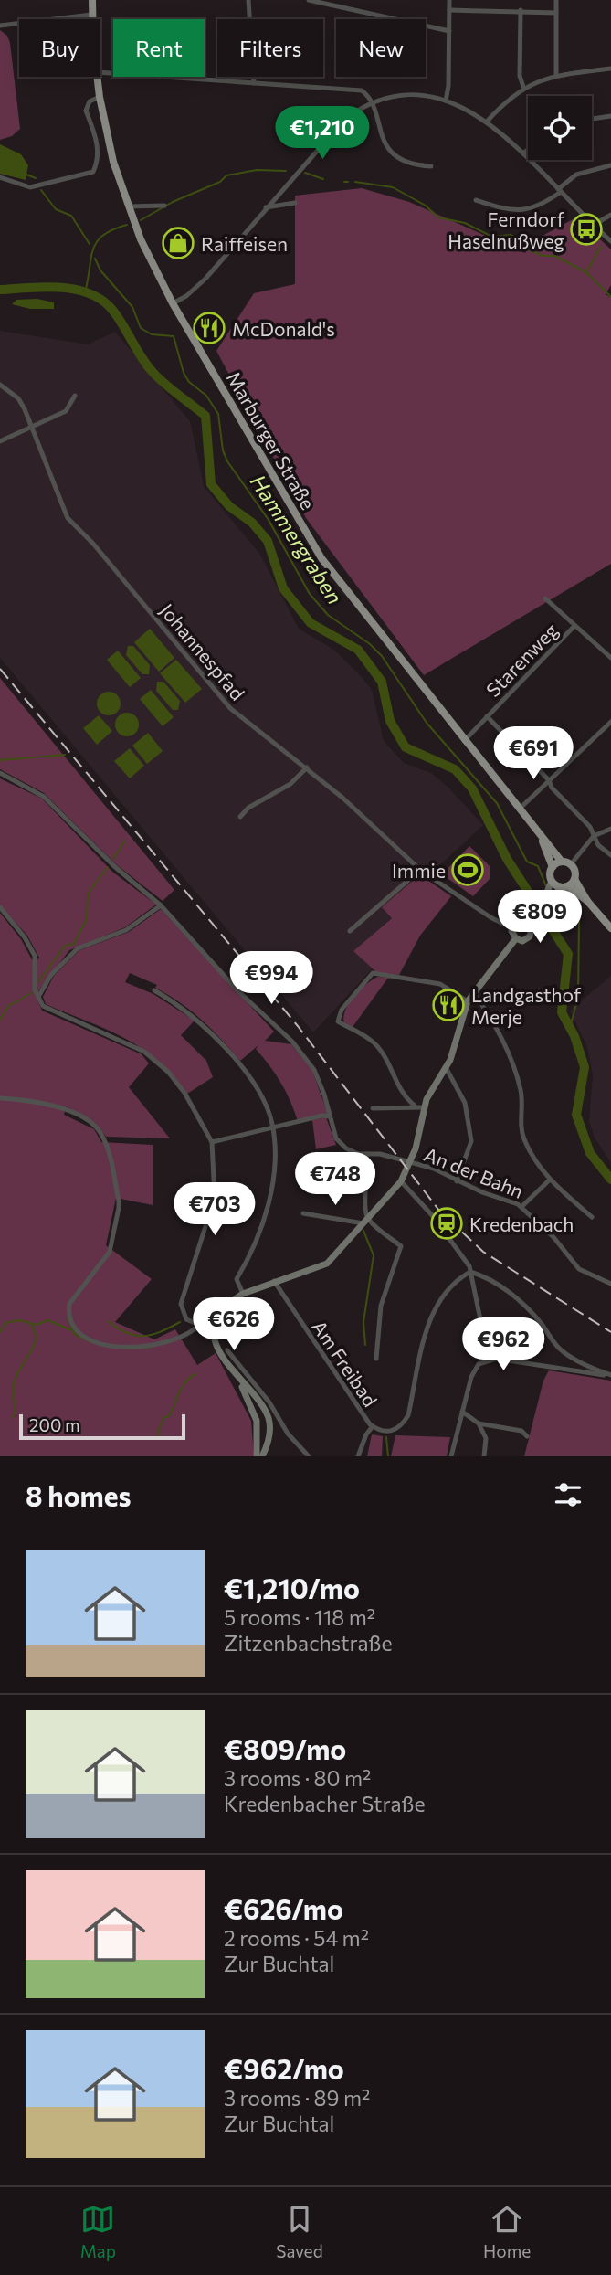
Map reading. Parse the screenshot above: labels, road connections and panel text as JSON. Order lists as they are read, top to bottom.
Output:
{
  "streets": {
    "main road": ["Marburger Straße"],
    "street": [
      "Johannespfad",
      "Starenweg",
      "An der Bahn",
      "Am Freibad"
    ]
  },
  "crossings": [
    ["Marburger Straße", "Starenweg"]
  ],
  "water": ["Hammergraben"],
  "places": {
    "bus stop": ["Ferndorf Haselnußweg"],
    "shop": ["Raiffeisen"],
    "restaurant": ["McDonald's", "Landgasthof Merje"],
    "sports": ["Immie"],
    "station": ["Kredenbach"]
  },
  "scale_bar": "200 m",
  "page": {
    "chip": [
      "Buy",
      "Rent",
      "Filters",
      "New"
    ],
    "price": [
      "€1,210",
      "€691",
      "€809",
      "€994",
      "€748",
      "€703",
      "€626",
      "€962"
    ],
    "scale": "200 m",
    "heading": "8 homes",
    "list": [
      {
        "name": "€1,210/mo",
        "note": "5 rooms · 118 m² · Zitzenbachstraße"
      },
      {
        "name": "€809/mo",
        "note": "3 rooms · 80 m² · Kredenbacher Straße"
      },
      {
        "name": "€626/mo",
        "note": "2 rooms · 54 m² · Zur Buchtal"
      },
      {
        "name": "€962/mo",
        "note": "3 rooms · 89 m² · Zur Buchtal"
      }
    ],
    "tabs": ["Map", "Saved", "Home"]
  }
}
